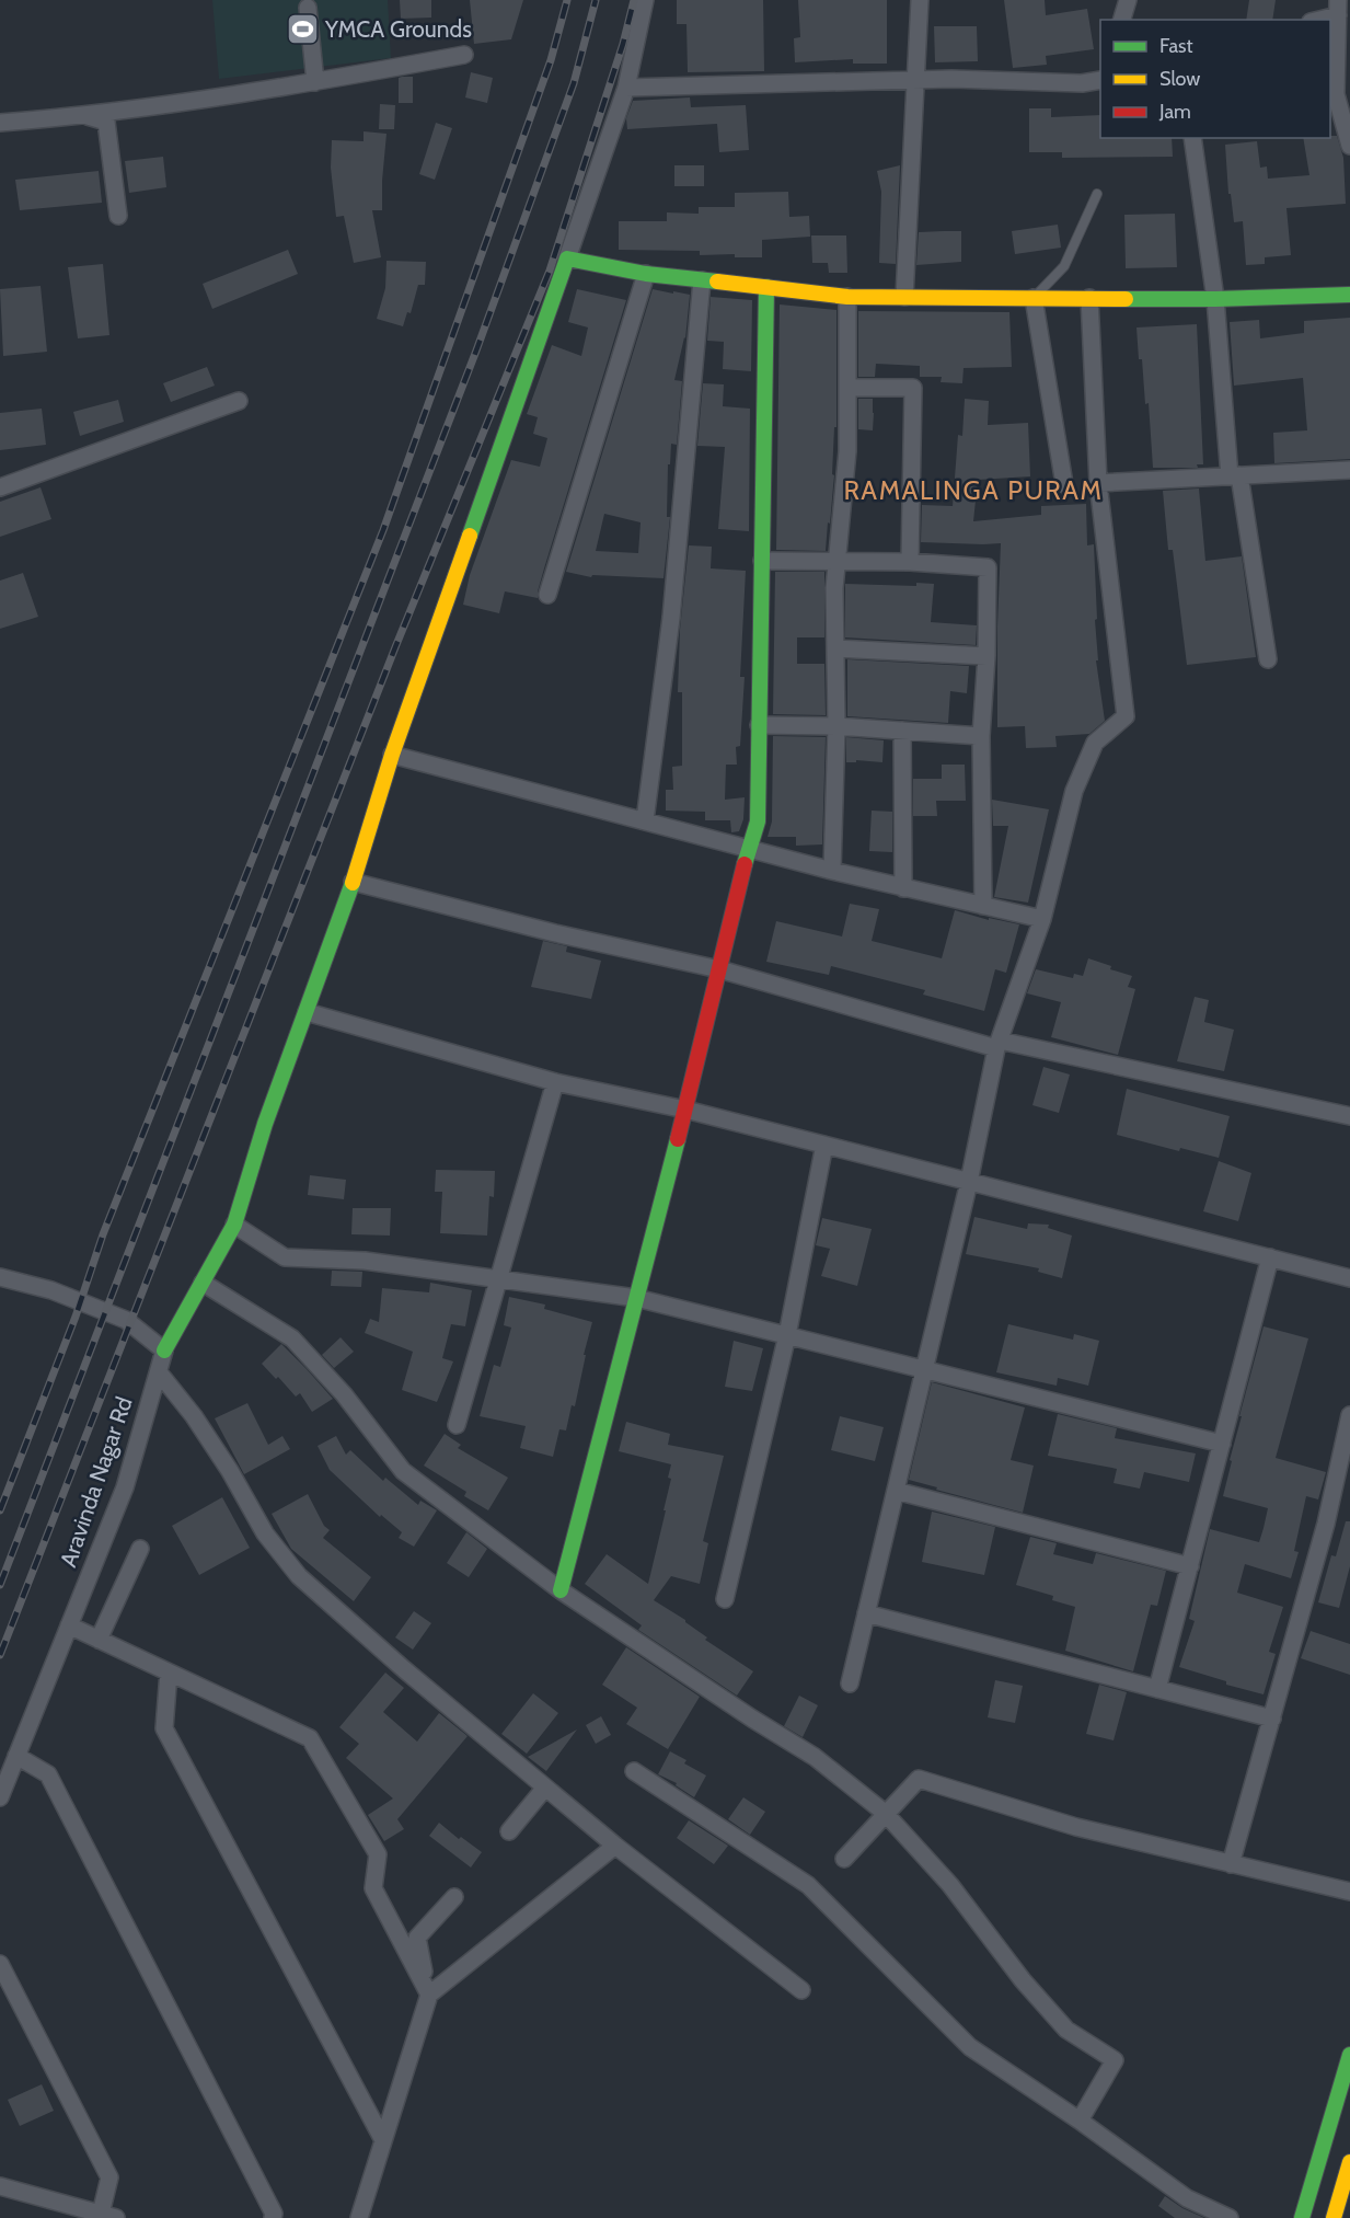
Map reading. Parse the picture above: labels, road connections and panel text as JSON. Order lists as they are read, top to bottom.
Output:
{
  "streets": {
    "street": ["Aravinda Nagar Rd"]
  },
  "districts": ["RAMALINGA PURAM"],
  "places": {
    "sports": ["YMCA Grounds"]
  },
  "legend": ["Fast", "Slow", "Jam"]
}
